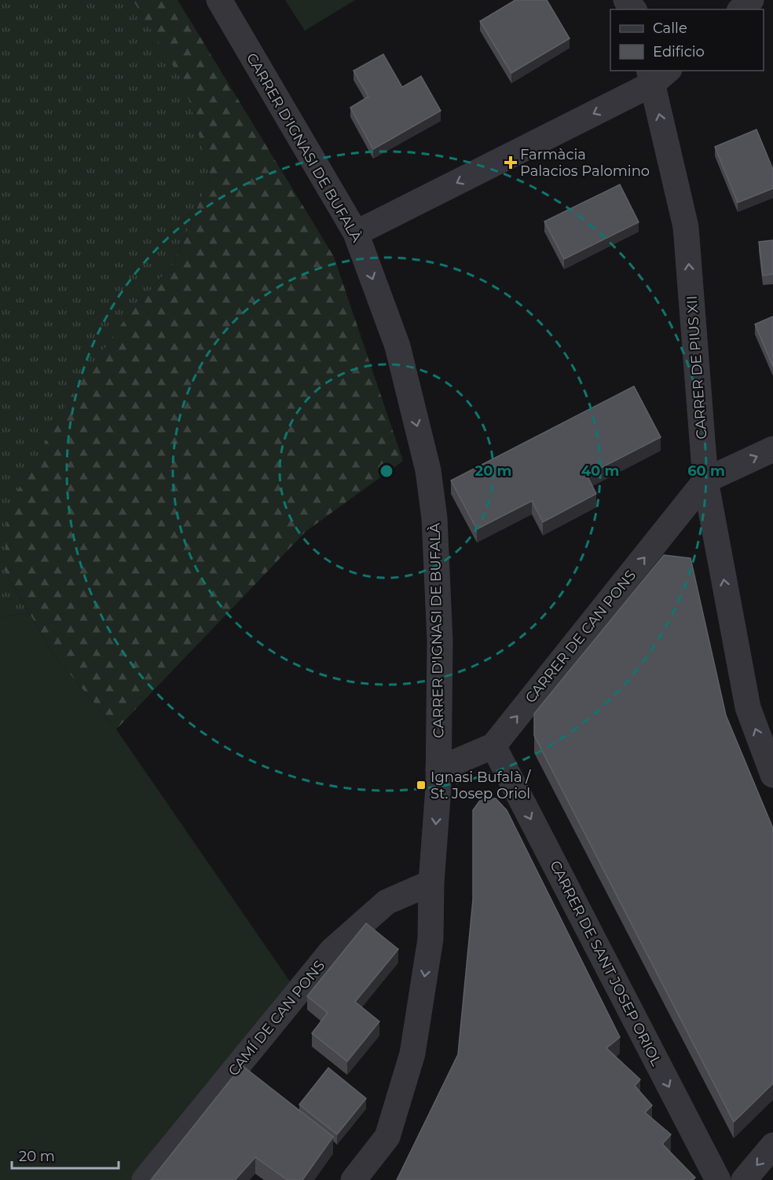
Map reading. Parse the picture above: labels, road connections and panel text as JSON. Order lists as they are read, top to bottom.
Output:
{
  "streets": {
    "street": [
      "CARRER D'IGNASI DE BUFALÀ",
      "CARRER DE PIUS XII",
      "CARRER DE CAN PONS",
      "CARRER DE SANT JOSEP ORIOL",
      "CAMÍ DE CAN PONS"
    ]
  },
  "crossings": [
    ["CARRER D'IGNASI DE BUFALÀ", "CARRER DE CAN PONS"],
    ["CARRER D'IGNASI DE BUFALÀ", "CAMÍ DE CAN PONS"],
    ["CARRER DE PIUS XII", "CARRER DE CAN PONS"],
    ["CARRER DE CAN PONS", "CARRER DE SANT JOSEP ORIOL"]
  ],
  "one_way": [
    "CARRER D'IGNASI DE BUFALÀ",
    "CARRER DE PIUS XII",
    "CARRER DE CAN PONS",
    "CARRER DE SANT JOSEP ORIOL"
  ],
  "places": {
    "health": ["Farmàcia Palacios Palomino"],
    "transit": ["Ignasi Bufalà / St. Josep Oriol"]
  },
  "legend": ["Calle", "Edificio"],
  "scale_bar": "20 m",
  "rings": ["20 m", "40 m", "60 m"]
}
